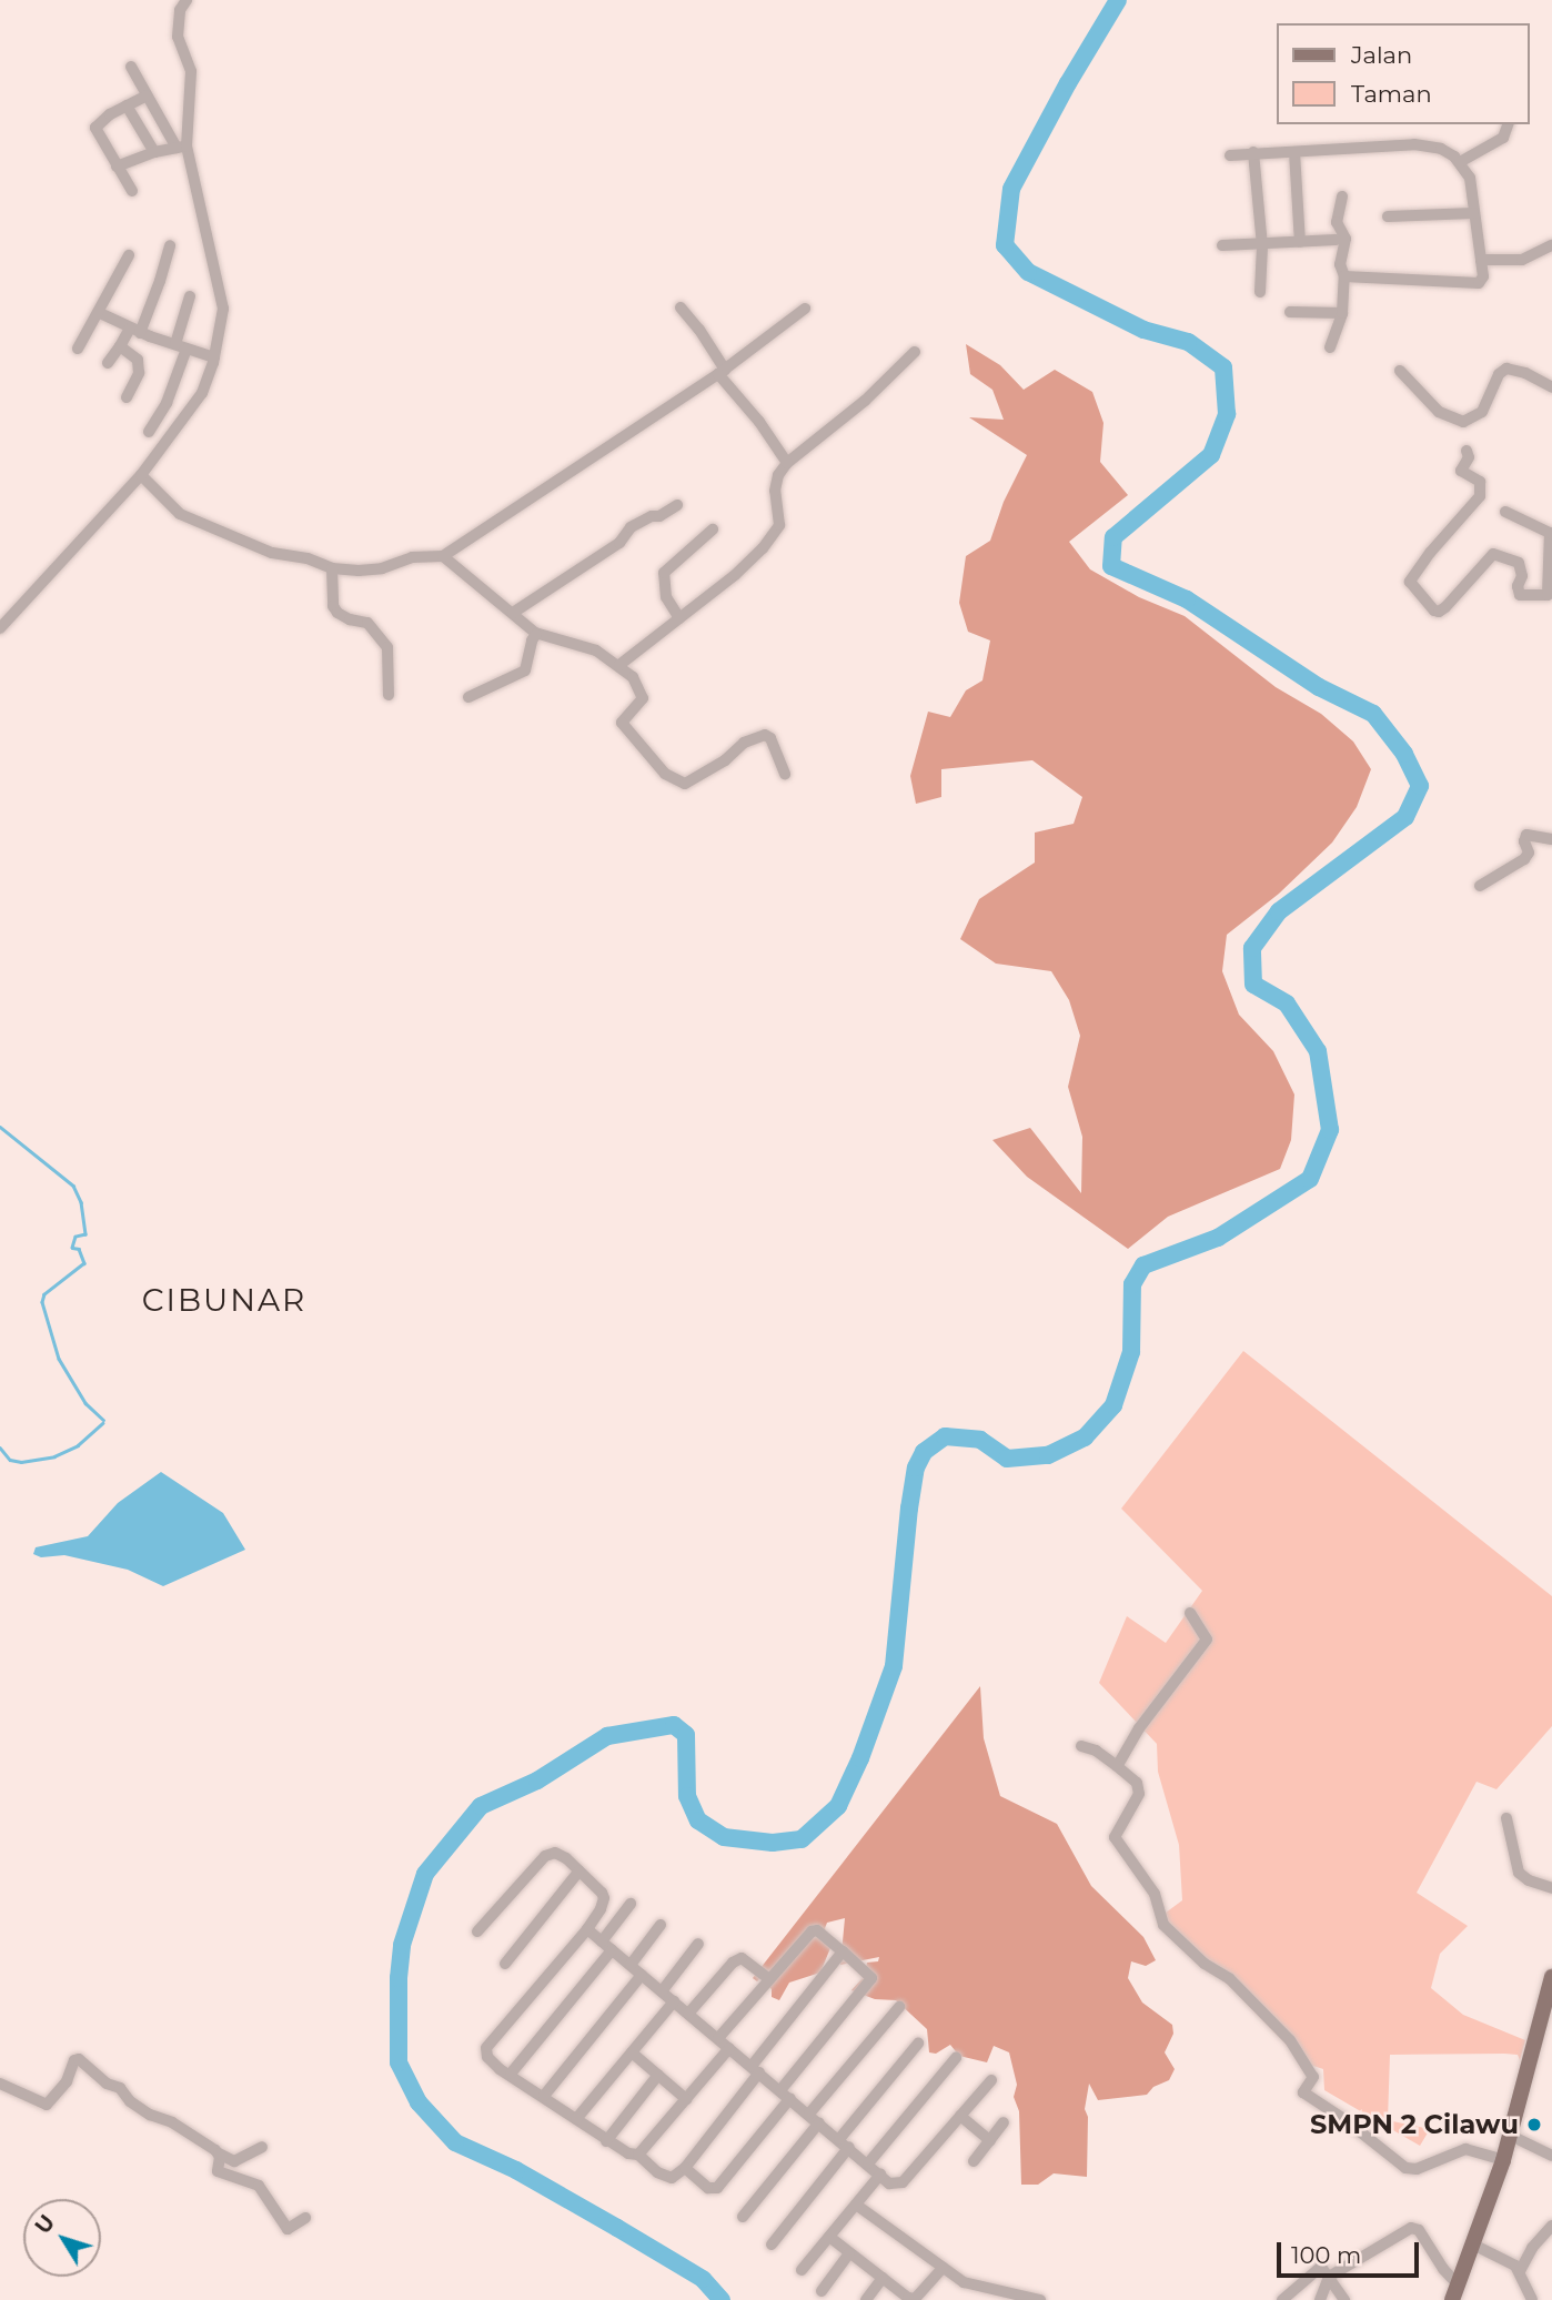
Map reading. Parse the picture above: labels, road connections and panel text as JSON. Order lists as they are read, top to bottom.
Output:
{
  "districts": ["CIBUNAR"],
  "places": ["SMPN 2 Cilawu"],
  "legend": ["Jalan", "Taman"],
  "scale_bar": "100 m",
  "north": "top left"
}
